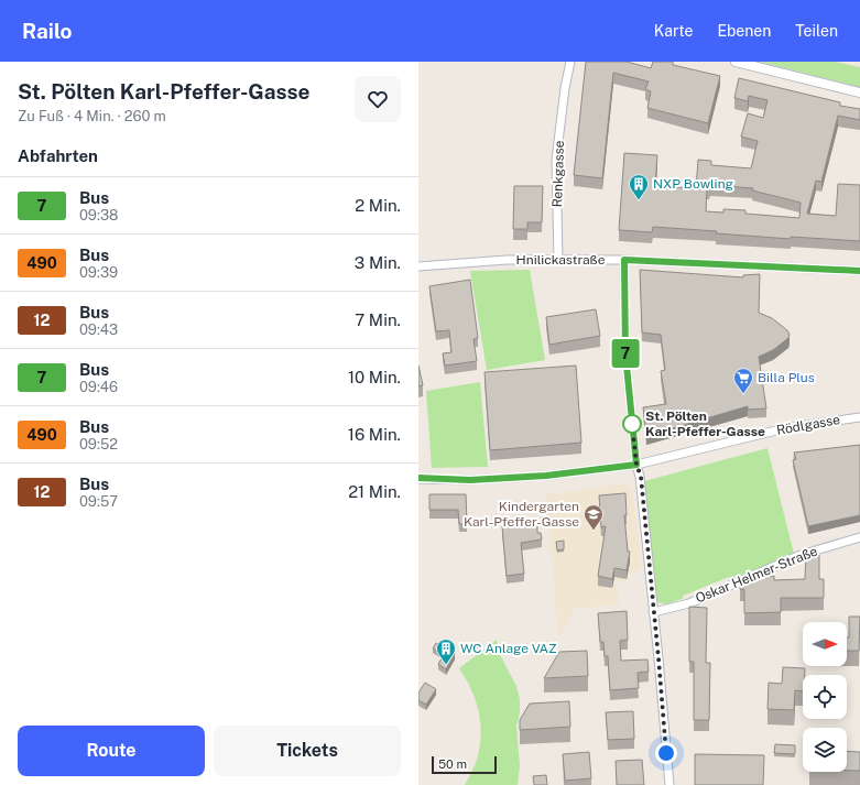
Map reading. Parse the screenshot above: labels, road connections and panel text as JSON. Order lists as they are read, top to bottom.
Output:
{
  "streets": {
    "street": [
      "Renkgasse",
      "Hnilickastraße",
      "Rödlgasse",
      "Oskar Helmer-Straße"
    ]
  },
  "crossings": [
    ["Renkgasse", "Hnilickastraße"]
  ],
  "places": {
    "building": ["NXP Bowling", "WC Anlage VAZ"],
    "supermarket": ["Billa Plus"],
    "other": ["St. Pölten Karl-Pfeffer-Gasse"],
    "school or university": ["Kindergarten Karl-Pfeffer-Gasse"]
  },
  "lines": ["bus line 7"],
  "scale_bar": "50 m",
  "north": "right",
  "page": {
    "header": "Railo",
    "nav": ["Karte", "Ebenen", "Teilen"],
    "heading": [
      ["St. Pölten Karl-Pfeffer-Gasse", "Zu Fuß · 4 Min. · 260 m"],
      "Abfahrten"
    ],
    "on_map": "7",
    "list": [
      {
        "mark": "7",
        "name": "Bus",
        "note": "09:38",
        "value": "2 Min."
      },
      {
        "mark": "490",
        "name": "Bus",
        "note": "09:39",
        "value": "3 Min."
      },
      {
        "mark": "12",
        "name": "Bus",
        "note": "09:43",
        "value": "7 Min."
      },
      {
        "mark": "7",
        "name": "Bus",
        "note": "09:46",
        "value": "10 Min."
      },
      {
        "mark": "490",
        "name": "Bus",
        "note": "09:52",
        "value": "16 Min."
      },
      {
        "mark": "12",
        "name": "Bus",
        "note": "09:57",
        "value": "21 Min."
      }
    ],
    "buttons": ["Route", "Tickets"],
    "scale": "50 m"
  }
}
